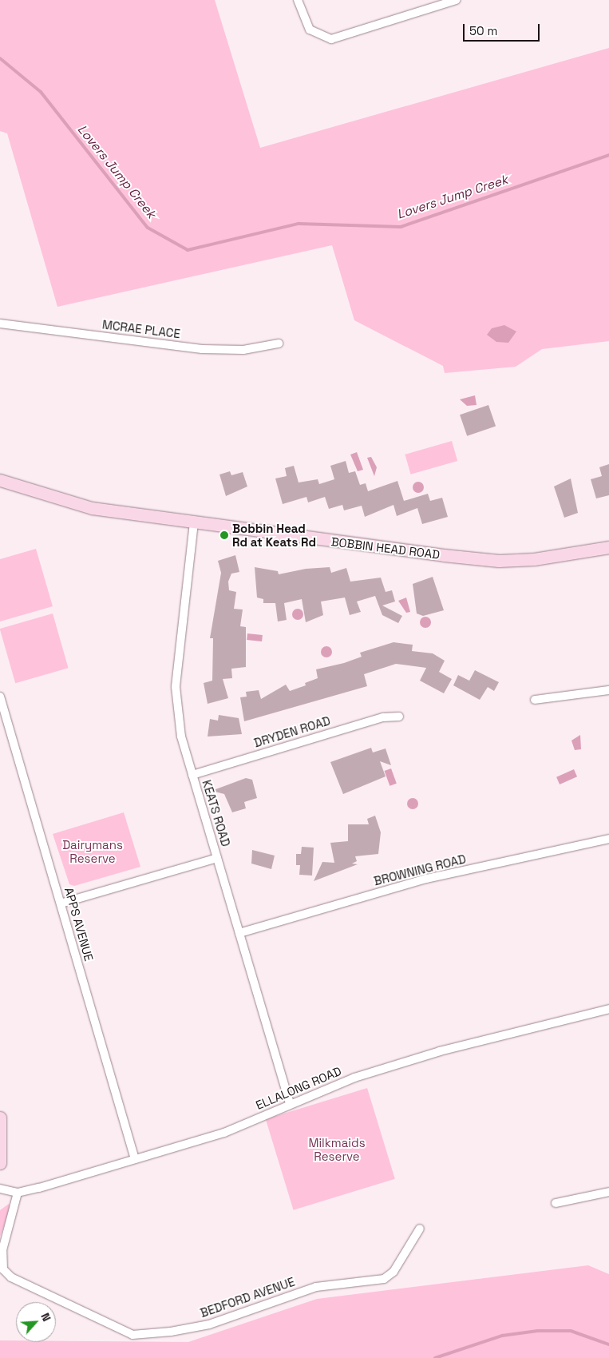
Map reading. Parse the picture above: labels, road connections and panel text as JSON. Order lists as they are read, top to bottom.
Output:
{
  "streets": {
    "main road": ["BOBBIN HEAD ROAD"],
    "street": [
      "MCRAE PLACE",
      "DRYDEN ROAD",
      "KEATS ROAD",
      "BROWNING ROAD",
      "APPS AVENUE",
      "ELLALONG ROAD",
      "BEDFORD AVENUE"
    ]
  },
  "crossings": [
    ["BOBBIN HEAD ROAD", "KEATS ROAD"],
    ["DRYDEN ROAD", "KEATS ROAD"],
    ["KEATS ROAD", "BROWNING ROAD"],
    ["KEATS ROAD", "ELLALONG ROAD"],
    ["APPS AVENUE", "ELLALONG ROAD"]
  ],
  "water": ["Lovers Jump Creek"],
  "parks": ["Dairymans Reserve", "Milkmaids Reserve"],
  "places": ["Bobbin Head Rd at Keats Rd"],
  "scale_bar": "50 m",
  "north": "top right"
}
